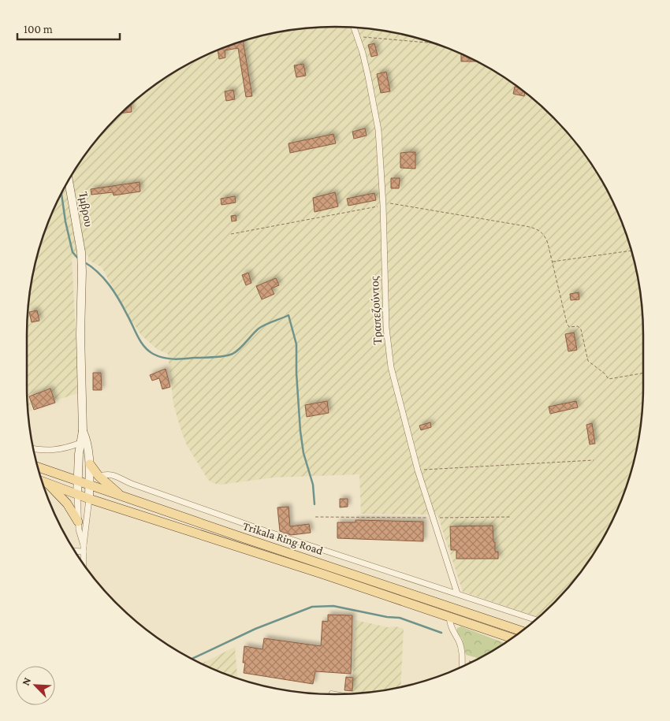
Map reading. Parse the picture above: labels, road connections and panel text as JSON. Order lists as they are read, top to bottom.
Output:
{
  "streets": {
    "main road": ["Trikala Ring Road"],
    "street": ["Ίμβρου", "Τραπεζούντος"]
  },
  "scale_bar": "100 m",
  "north": "top left"
}
